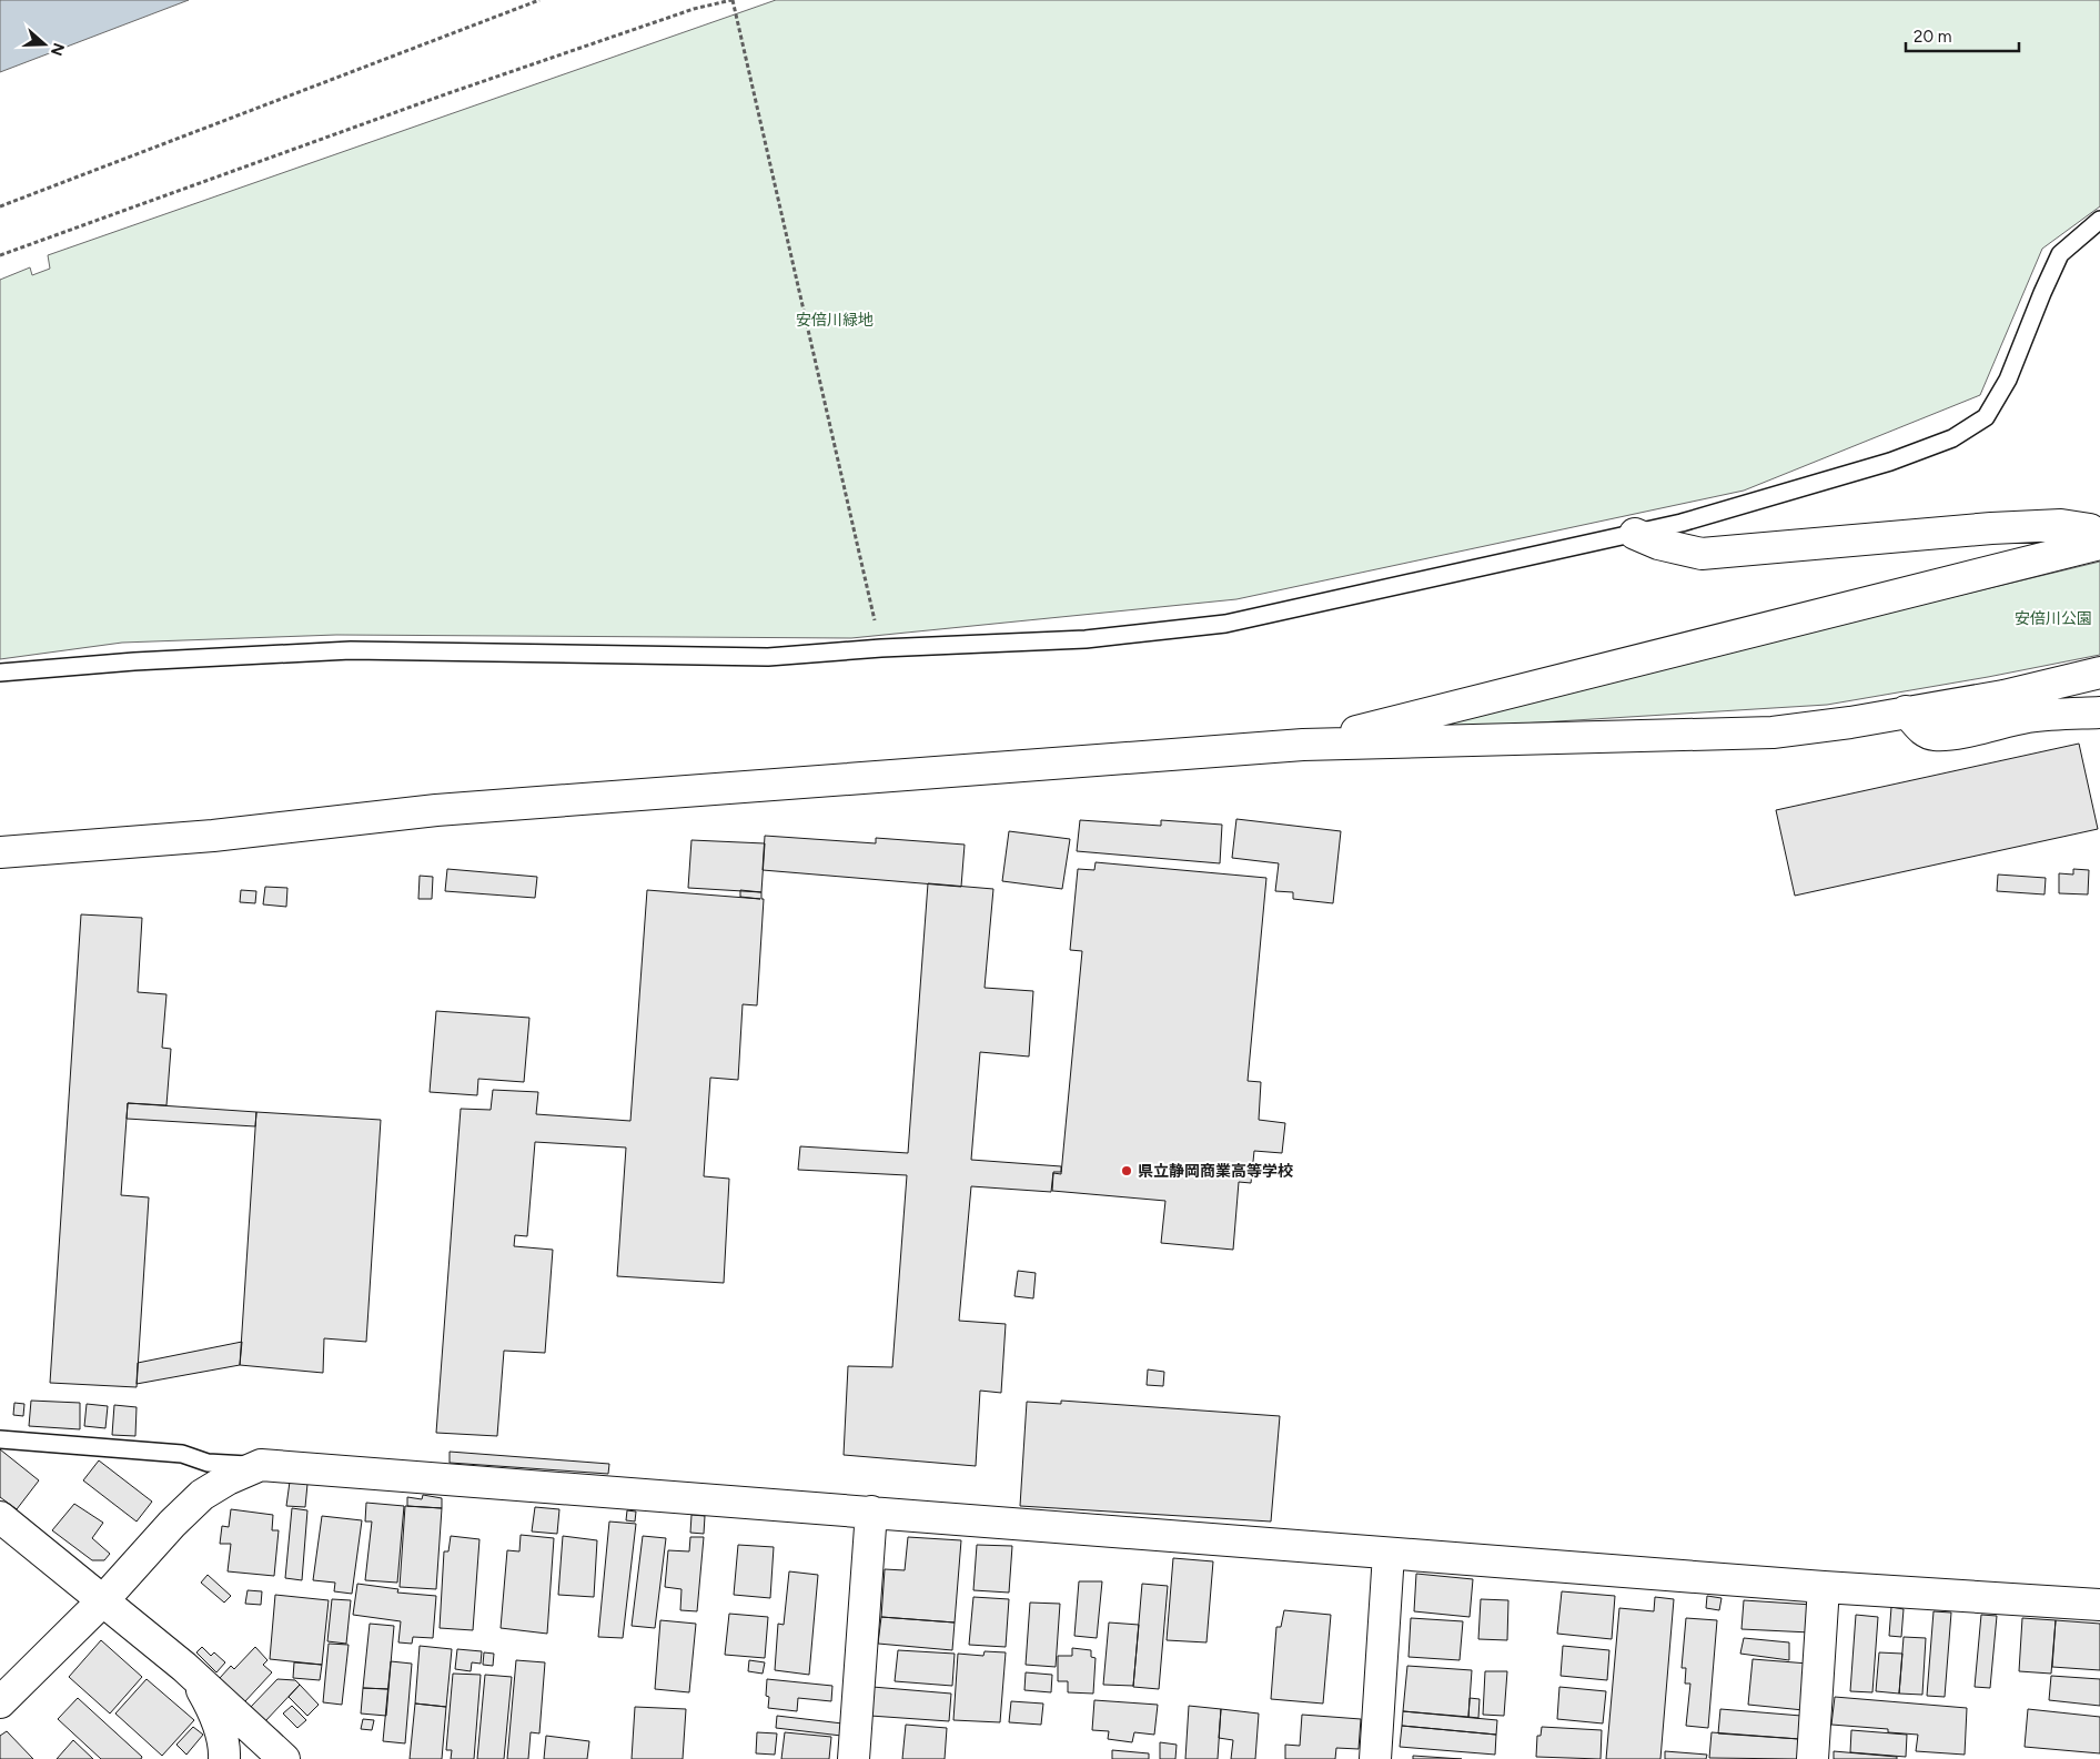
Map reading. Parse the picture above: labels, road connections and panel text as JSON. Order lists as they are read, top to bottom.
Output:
{
  "parks": ["安倍川緑地", "安倍川公園"],
  "places": ["県立静岡商業高等学校"],
  "scale_bar": "20 m",
  "north": "right"
}
